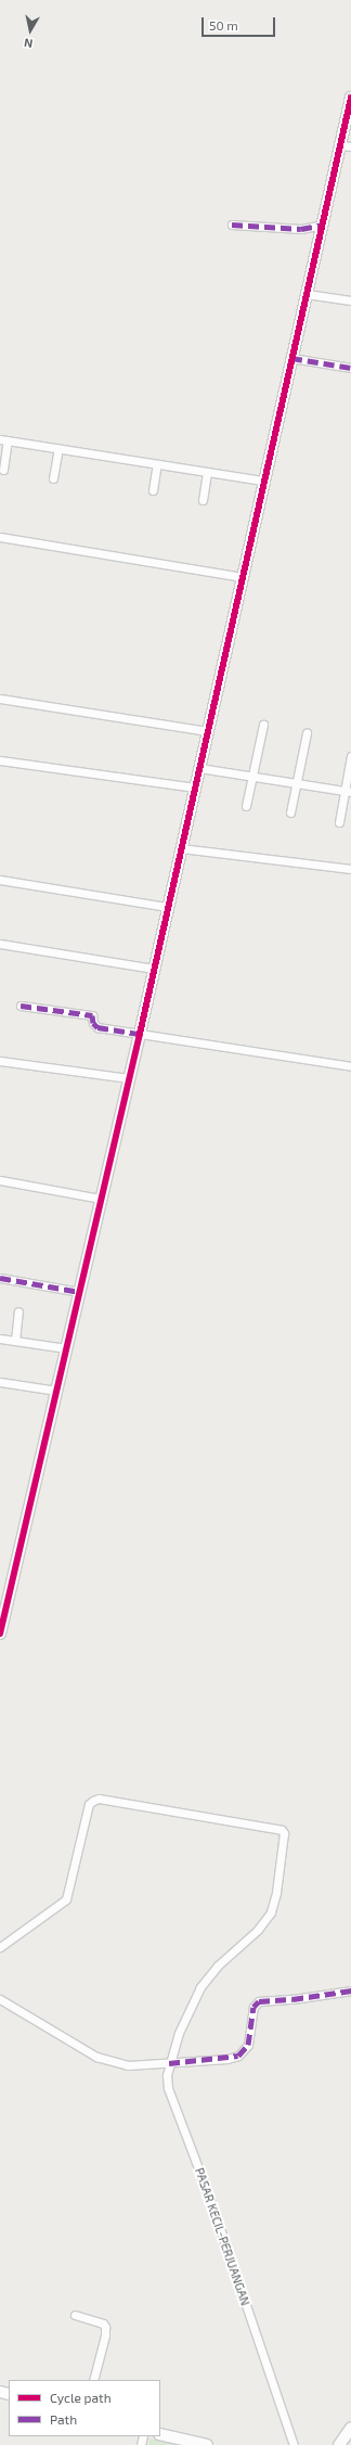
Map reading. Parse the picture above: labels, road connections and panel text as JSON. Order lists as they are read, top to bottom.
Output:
{
  "streets": {
    "street": ["PASAR KECIL-PERJUANGAN"]
  },
  "legend": ["Cycle path", "Path"],
  "scale_bar": "50 m",
  "north": "bottom"
}
